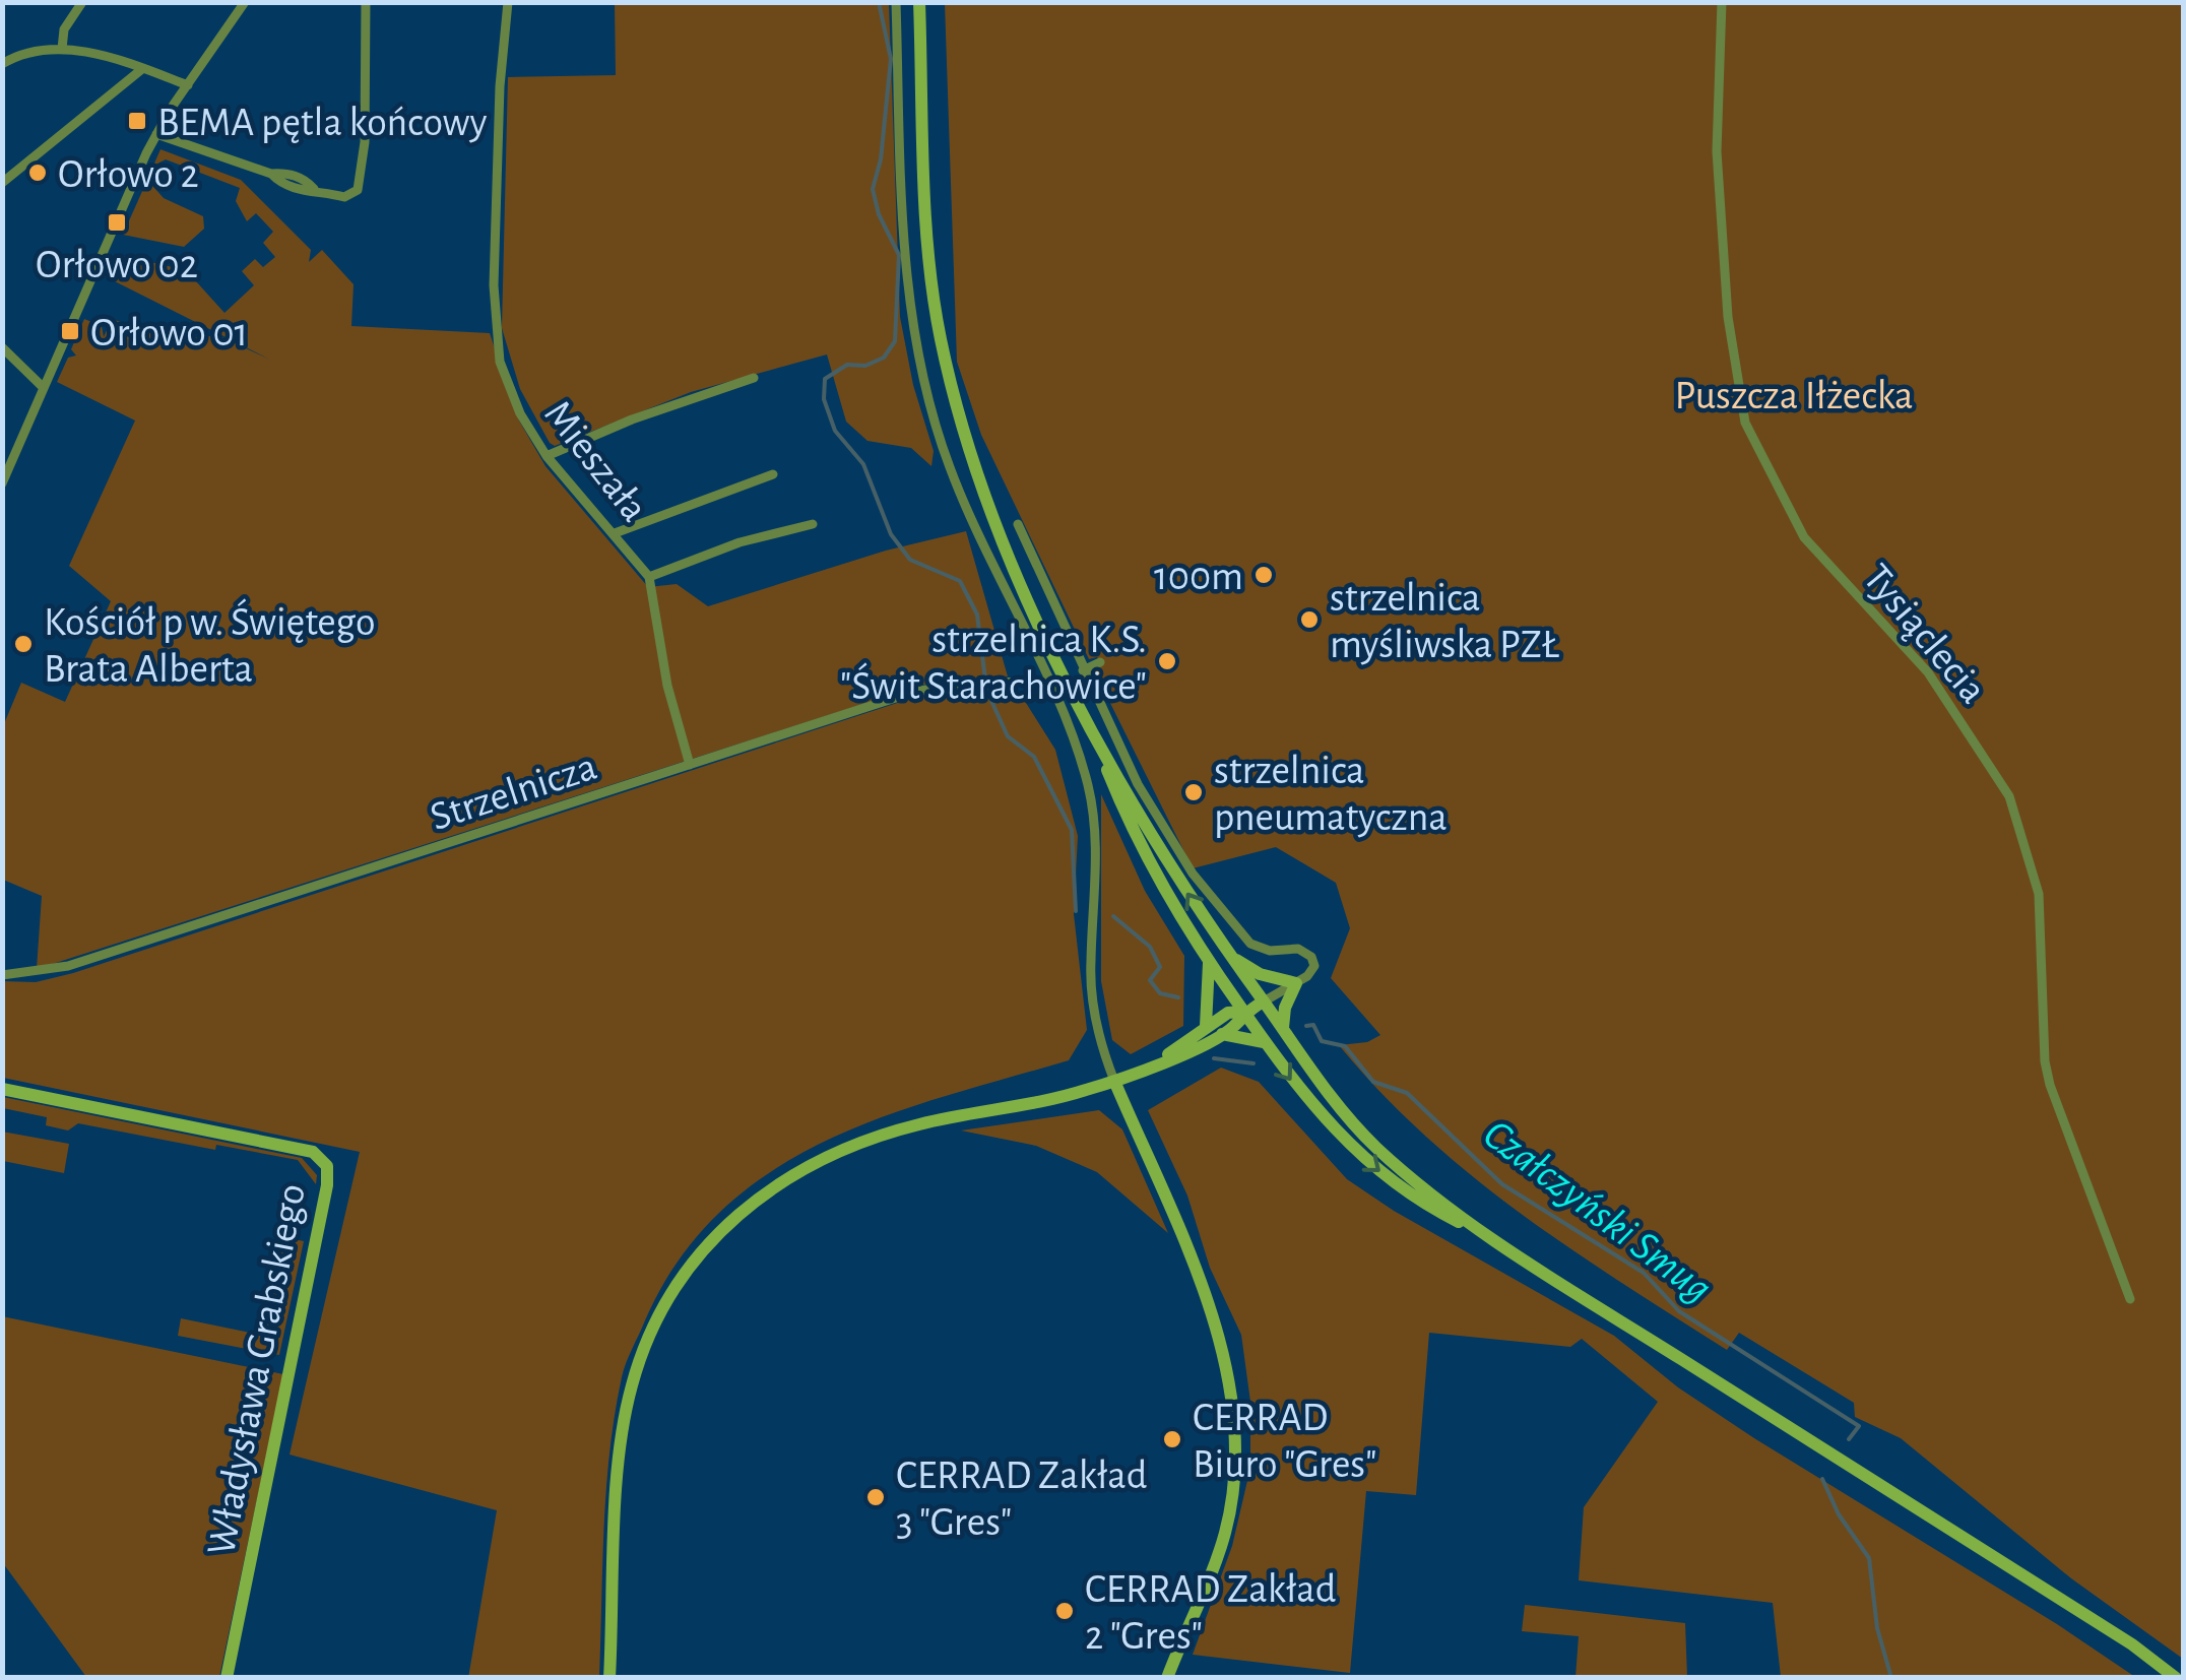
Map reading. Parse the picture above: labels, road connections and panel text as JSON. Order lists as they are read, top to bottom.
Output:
{
  "streets": {
    "main road": ["Władysława Grabskiego"],
    "street": ["Mieszała", "Tysiąclecia", "Strzelnicza"]
  },
  "crossings": [
    ["Mieszała", "Strzelnicza"]
  ],
  "water": ["Czałczyński Smug"],
  "parks": ["Puszcza Iłżecka"],
  "places": {
    "transit": ["BEMA pętla końcowy", "Orłowo 02", "Orłowo 01"],
    "other": [
      "Orłowo 2",
      "100m",
      "strzelnica myśliwska PZŁ",
      "Kościół p w. Świętego Brata Alberta",
      "strzelnica K.S. \"Świt Starachowice\"",
      "strzelnica pneumatyczna",
      "CERRAD Biuro \"Gres\"",
      "CERRAD Zakład 3 \"Gres\"",
      "CERRAD Zakład 2 \"Gres\""
    ]
  }
}
